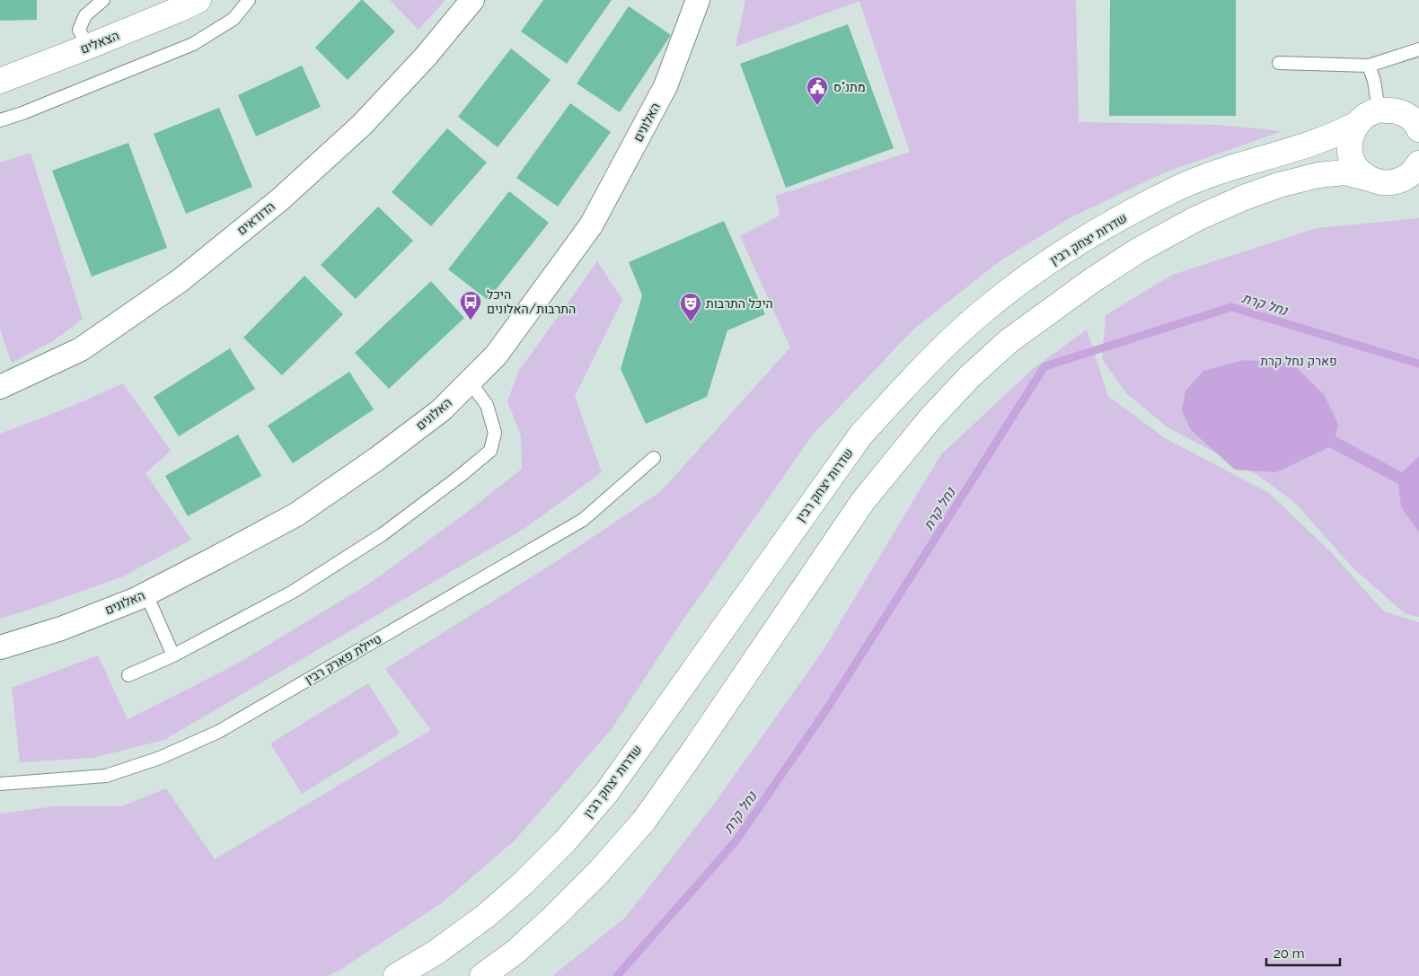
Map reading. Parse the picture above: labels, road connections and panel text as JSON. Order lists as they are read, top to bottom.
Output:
{
  "streets": {
    "main road": ["הצאלים", "שדרות יצחק רבין"],
    "street": ["האלונים", "הדודאים"],
    "lane": ["טיילת פארק רבין"]
  },
  "water": ["נחל קרת"],
  "parks": ["פארק נחל קרת"],
  "places": {
    "public building": ["מתנ\"ס"],
    "bus stop": ["היכל התרבות/האלונים"],
    "theatre": ["היכל התרבות"]
  },
  "scale_bar": "20 m"
}
